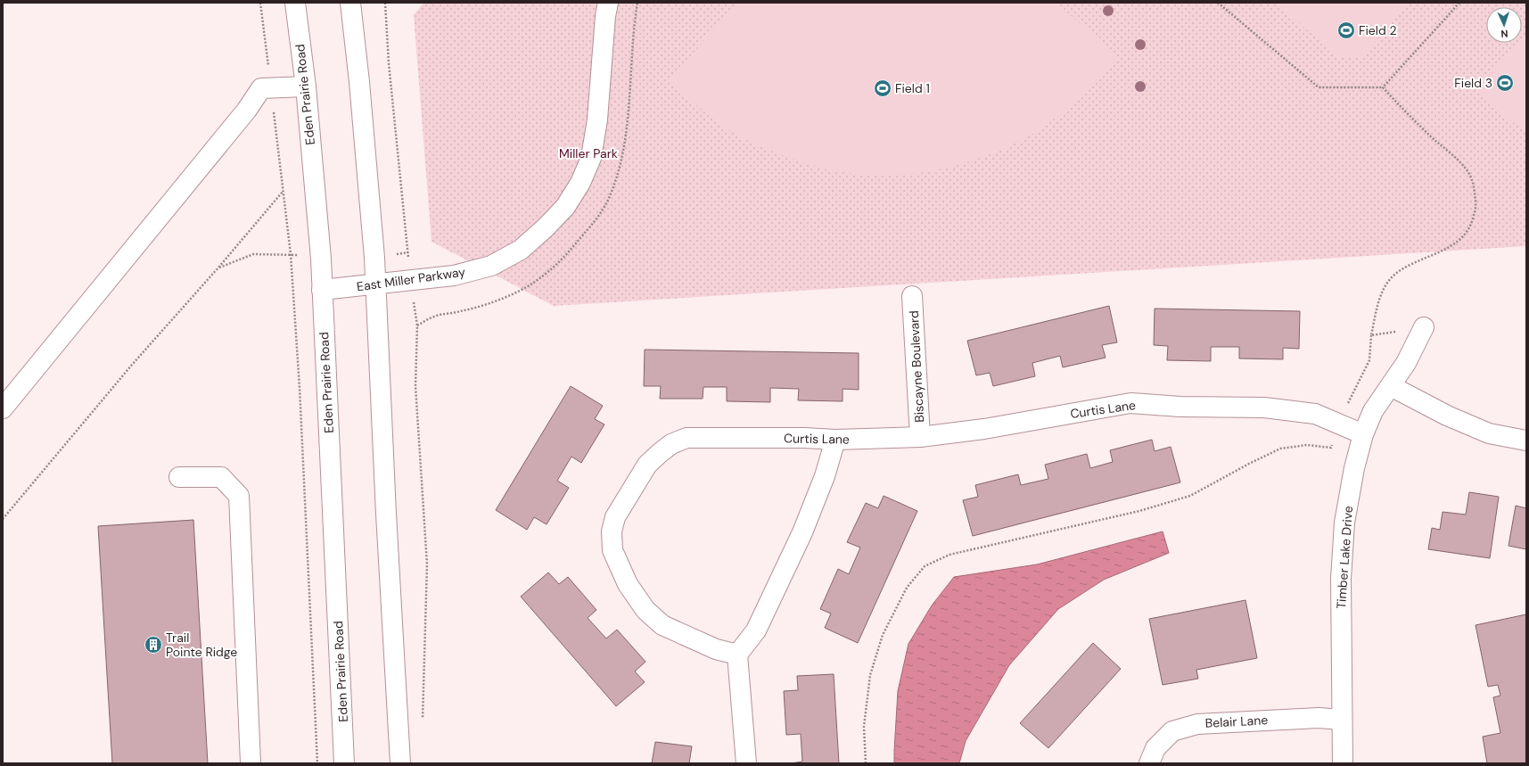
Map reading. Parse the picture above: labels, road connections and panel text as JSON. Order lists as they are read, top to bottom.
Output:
{
  "streets": {
    "street": [
      "Eden Prairie Road",
      "East Miller Parkway",
      "Biscayne Boulevard",
      "Curtis Lane",
      "Timber Lake Drive",
      "Belair Lane"
    ]
  },
  "crossings": [
    ["Eden Prairie Road", "East Miller Parkway"],
    ["Biscayne Boulevard", "Curtis Lane"],
    ["Curtis Lane", "Timber Lake Drive"],
    ["Timber Lake Drive", "Belair Lane"]
  ],
  "parks": ["Miller Park"],
  "places": {
    "sports": ["Field 2", "Field 3", "Field 1"],
    "building": ["Trail Pointe Ridge"]
  },
  "north": "bottom"
}
